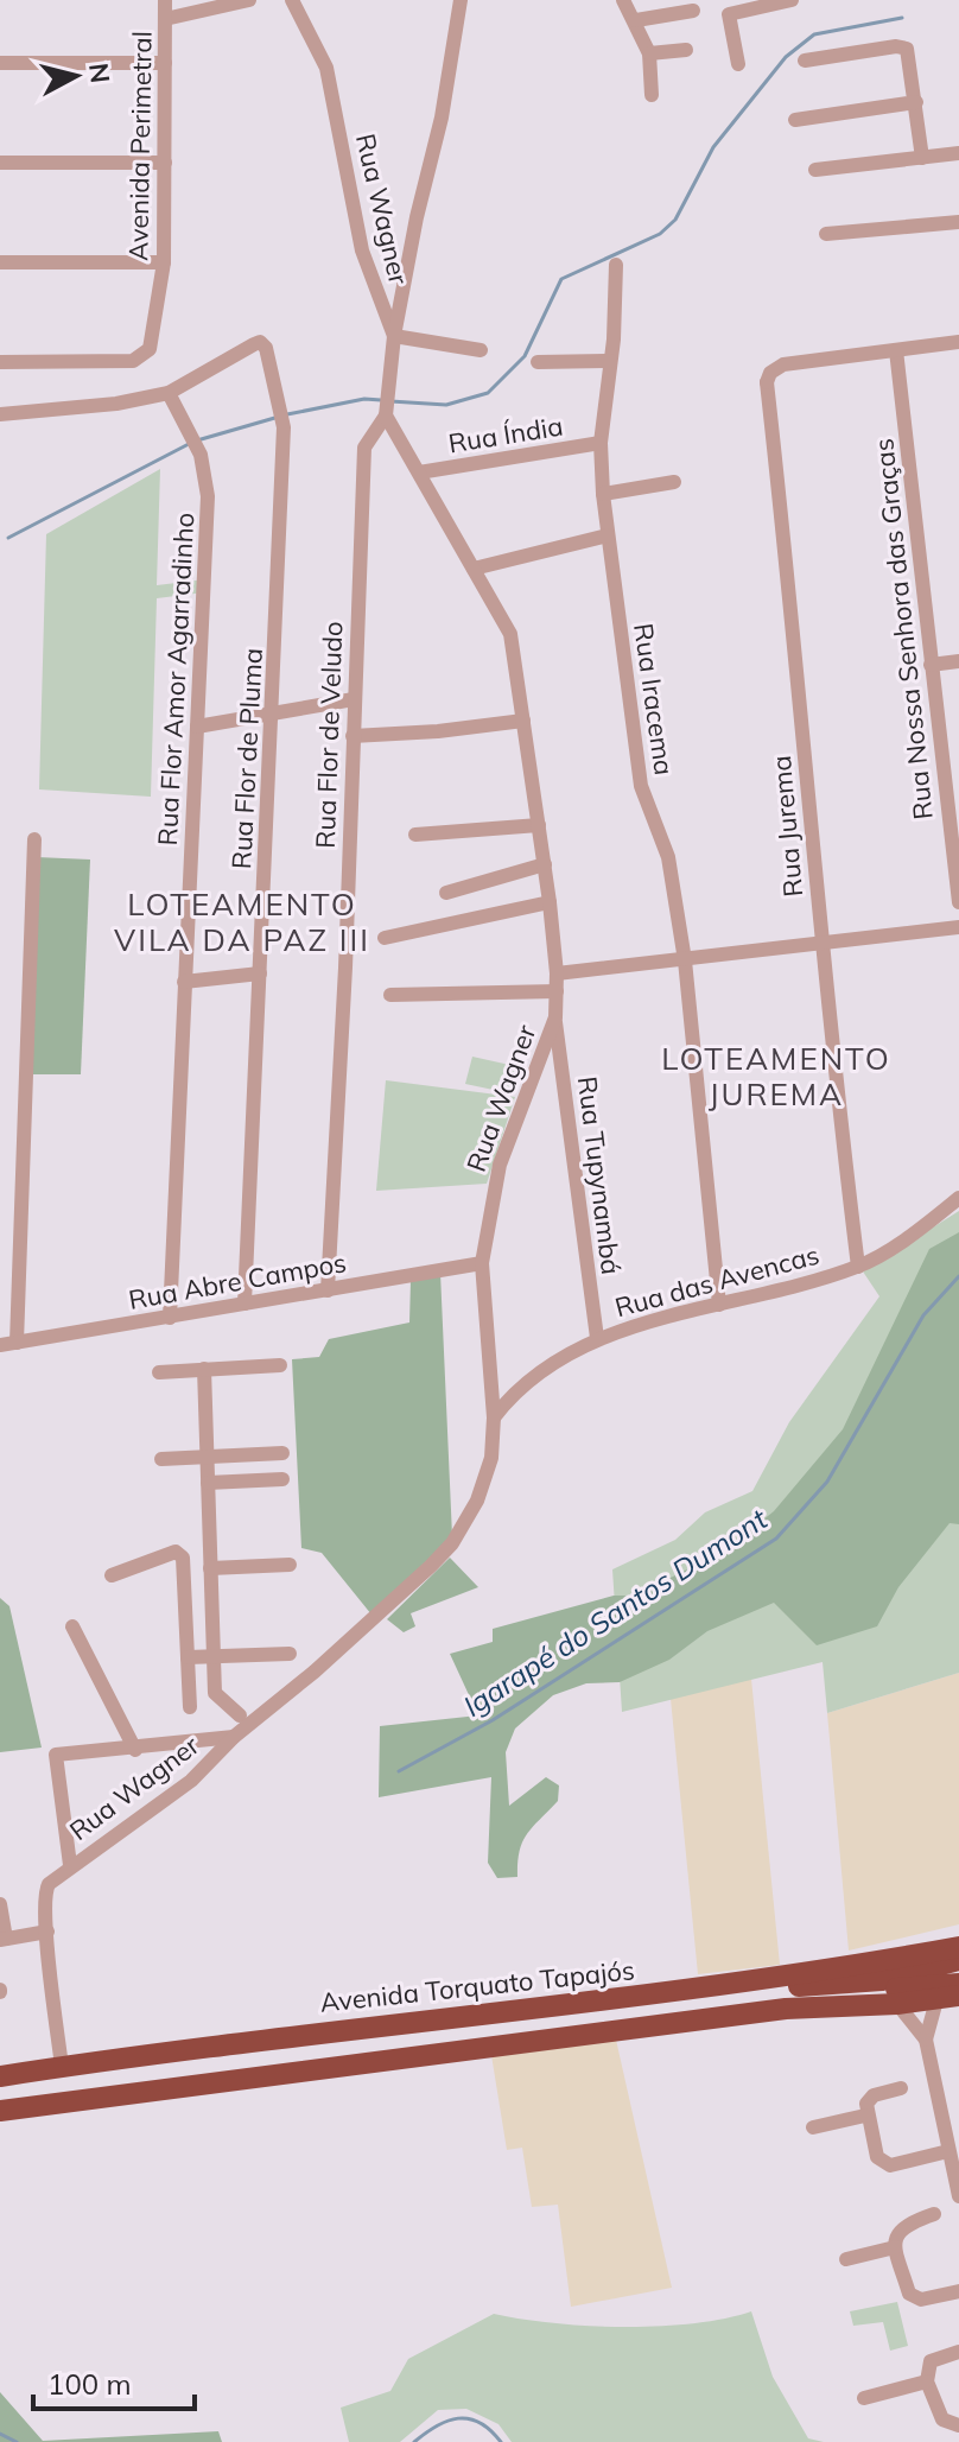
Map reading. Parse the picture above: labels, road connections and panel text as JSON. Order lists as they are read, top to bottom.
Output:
{
  "streets": {
    "highway": ["Avenida Torquato Tapajós"],
    "street": [
      "Avenida Perimetral",
      "Rua Wagner",
      "Rua Índia",
      "Rua Nossa Senhora das Graças",
      "Rua Flor Amor Agarradinho",
      "Rua Iracema",
      "Rua Flor de Veludo",
      "Rua Flor de Pluma",
      "Rua Jurema",
      "Rua Tupynambá",
      "Rua Abre Campos",
      "Rua das Avencas"
    ]
  },
  "crossings": [
    ["Rua Wagner", "Rua Índia"],
    ["Rua Wagner", "Rua Flor de Veludo"],
    ["Rua Wagner", "Rua Tupynambá"],
    ["Rua Wagner", "Rua Abre Campos"],
    ["Rua Wagner", "Rua das Avencas"],
    ["Rua Wagner", "Avenida Torquato Tapajós"],
    ["Rua Índia", "Rua Iracema"],
    ["Rua Nossa Senhora das Graças", "Rua Jurema"],
    ["Rua Flor Amor Agarradinho", "Rua Flor de Pluma"],
    ["Rua Flor Amor Agarradinho", "Rua Abre Campos"],
    ["Rua Iracema", "Rua das Avencas"],
    ["Rua Flor de Veludo", "Rua Abre Campos"],
    ["Rua Flor de Pluma", "Rua Abre Campos"],
    ["Rua Jurema", "Rua das Avencas"],
    ["Rua Tupynambá", "Rua das Avencas"]
  ],
  "districts": ["LOTEAMENTO VILA DA PAZ III", "LOTEAMENTO JUREMA"],
  "water": ["Igarapé do Santos Dumont"],
  "scale_bar": "100 m",
  "north": "right"
}
